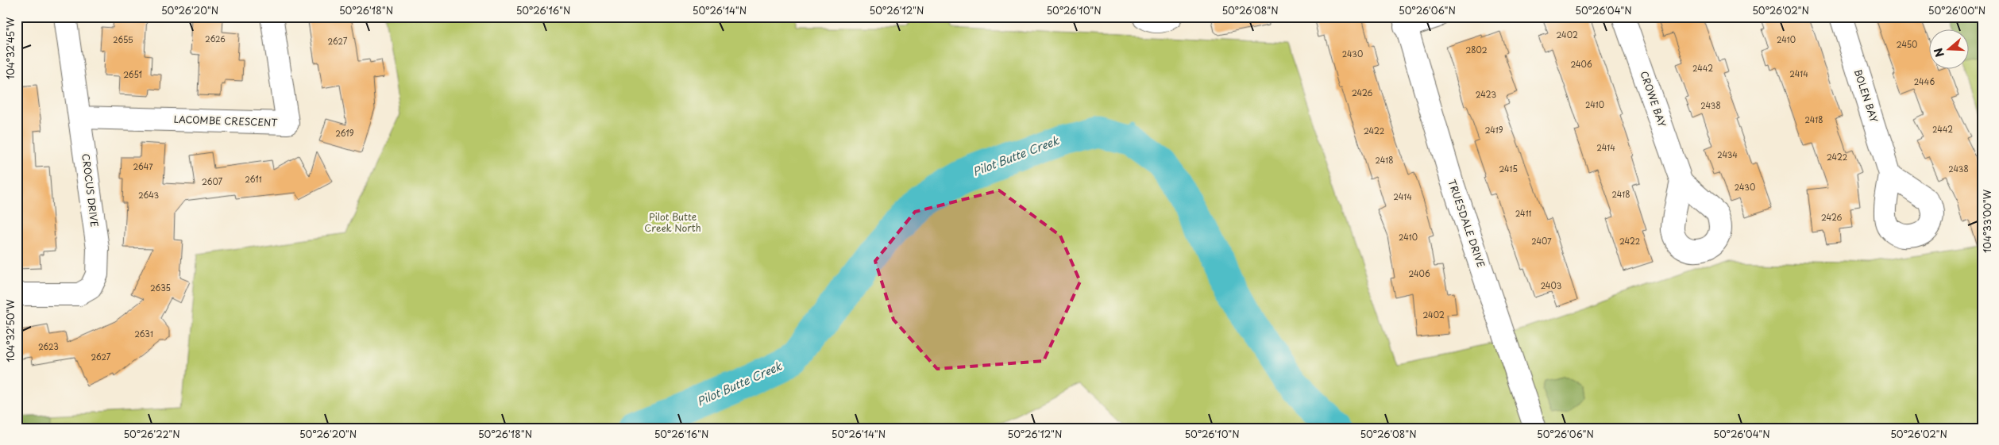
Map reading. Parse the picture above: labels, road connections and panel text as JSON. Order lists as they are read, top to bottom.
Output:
{
  "streets": {
    "street": [
      "BOLEN BAY",
      "CROWE BAY",
      "LACOMBE CRESCENT",
      "CROCUS DRIVE",
      "TRUESDALE DRIVE"
    ]
  },
  "crossings": [
    ["LACOMBE CRESCENT", "CROCUS DRIVE"]
  ],
  "water": ["Pilot Butte Creek"],
  "parks": ["Pilot Butte Creek North"],
  "house_numbers": [
    "2402",
    "2626",
    "2655",
    "2410",
    "2627",
    "2450",
    "2802",
    "2430",
    "2406",
    "2442",
    "2414",
    "2651",
    "2446",
    "2426",
    "2423",
    "2410",
    "2438",
    "2418",
    "2442",
    "2419",
    "2422",
    "2619",
    "2414",
    "2434",
    "2422",
    "2418",
    "2647",
    "2415",
    "2438",
    "2611",
    "2607",
    "2430",
    "2418",
    "2643",
    "2414",
    "2411",
    "2426",
    "2410",
    "2407",
    "2422",
    "2406",
    "2403",
    "2635",
    "2402",
    "2631",
    "2623",
    "2627"
  ],
  "north": "left",
  "coordinates": [
    "50°26'20\"N",
    "50°26'18\"N",
    "50°26'16\"N",
    "50°26'14\"N",
    "50°26'12\"N",
    "50°26'10\"N",
    "50°26'08\"N",
    "50°26'06\"N",
    "50°26'04\"N",
    "50°26'02\"N",
    "50°26'00\"N",
    "104°32'45\"W",
    "104°33'00\"W",
    "104°32'50\"W",
    "50°26'22\"N"
  ]
}
